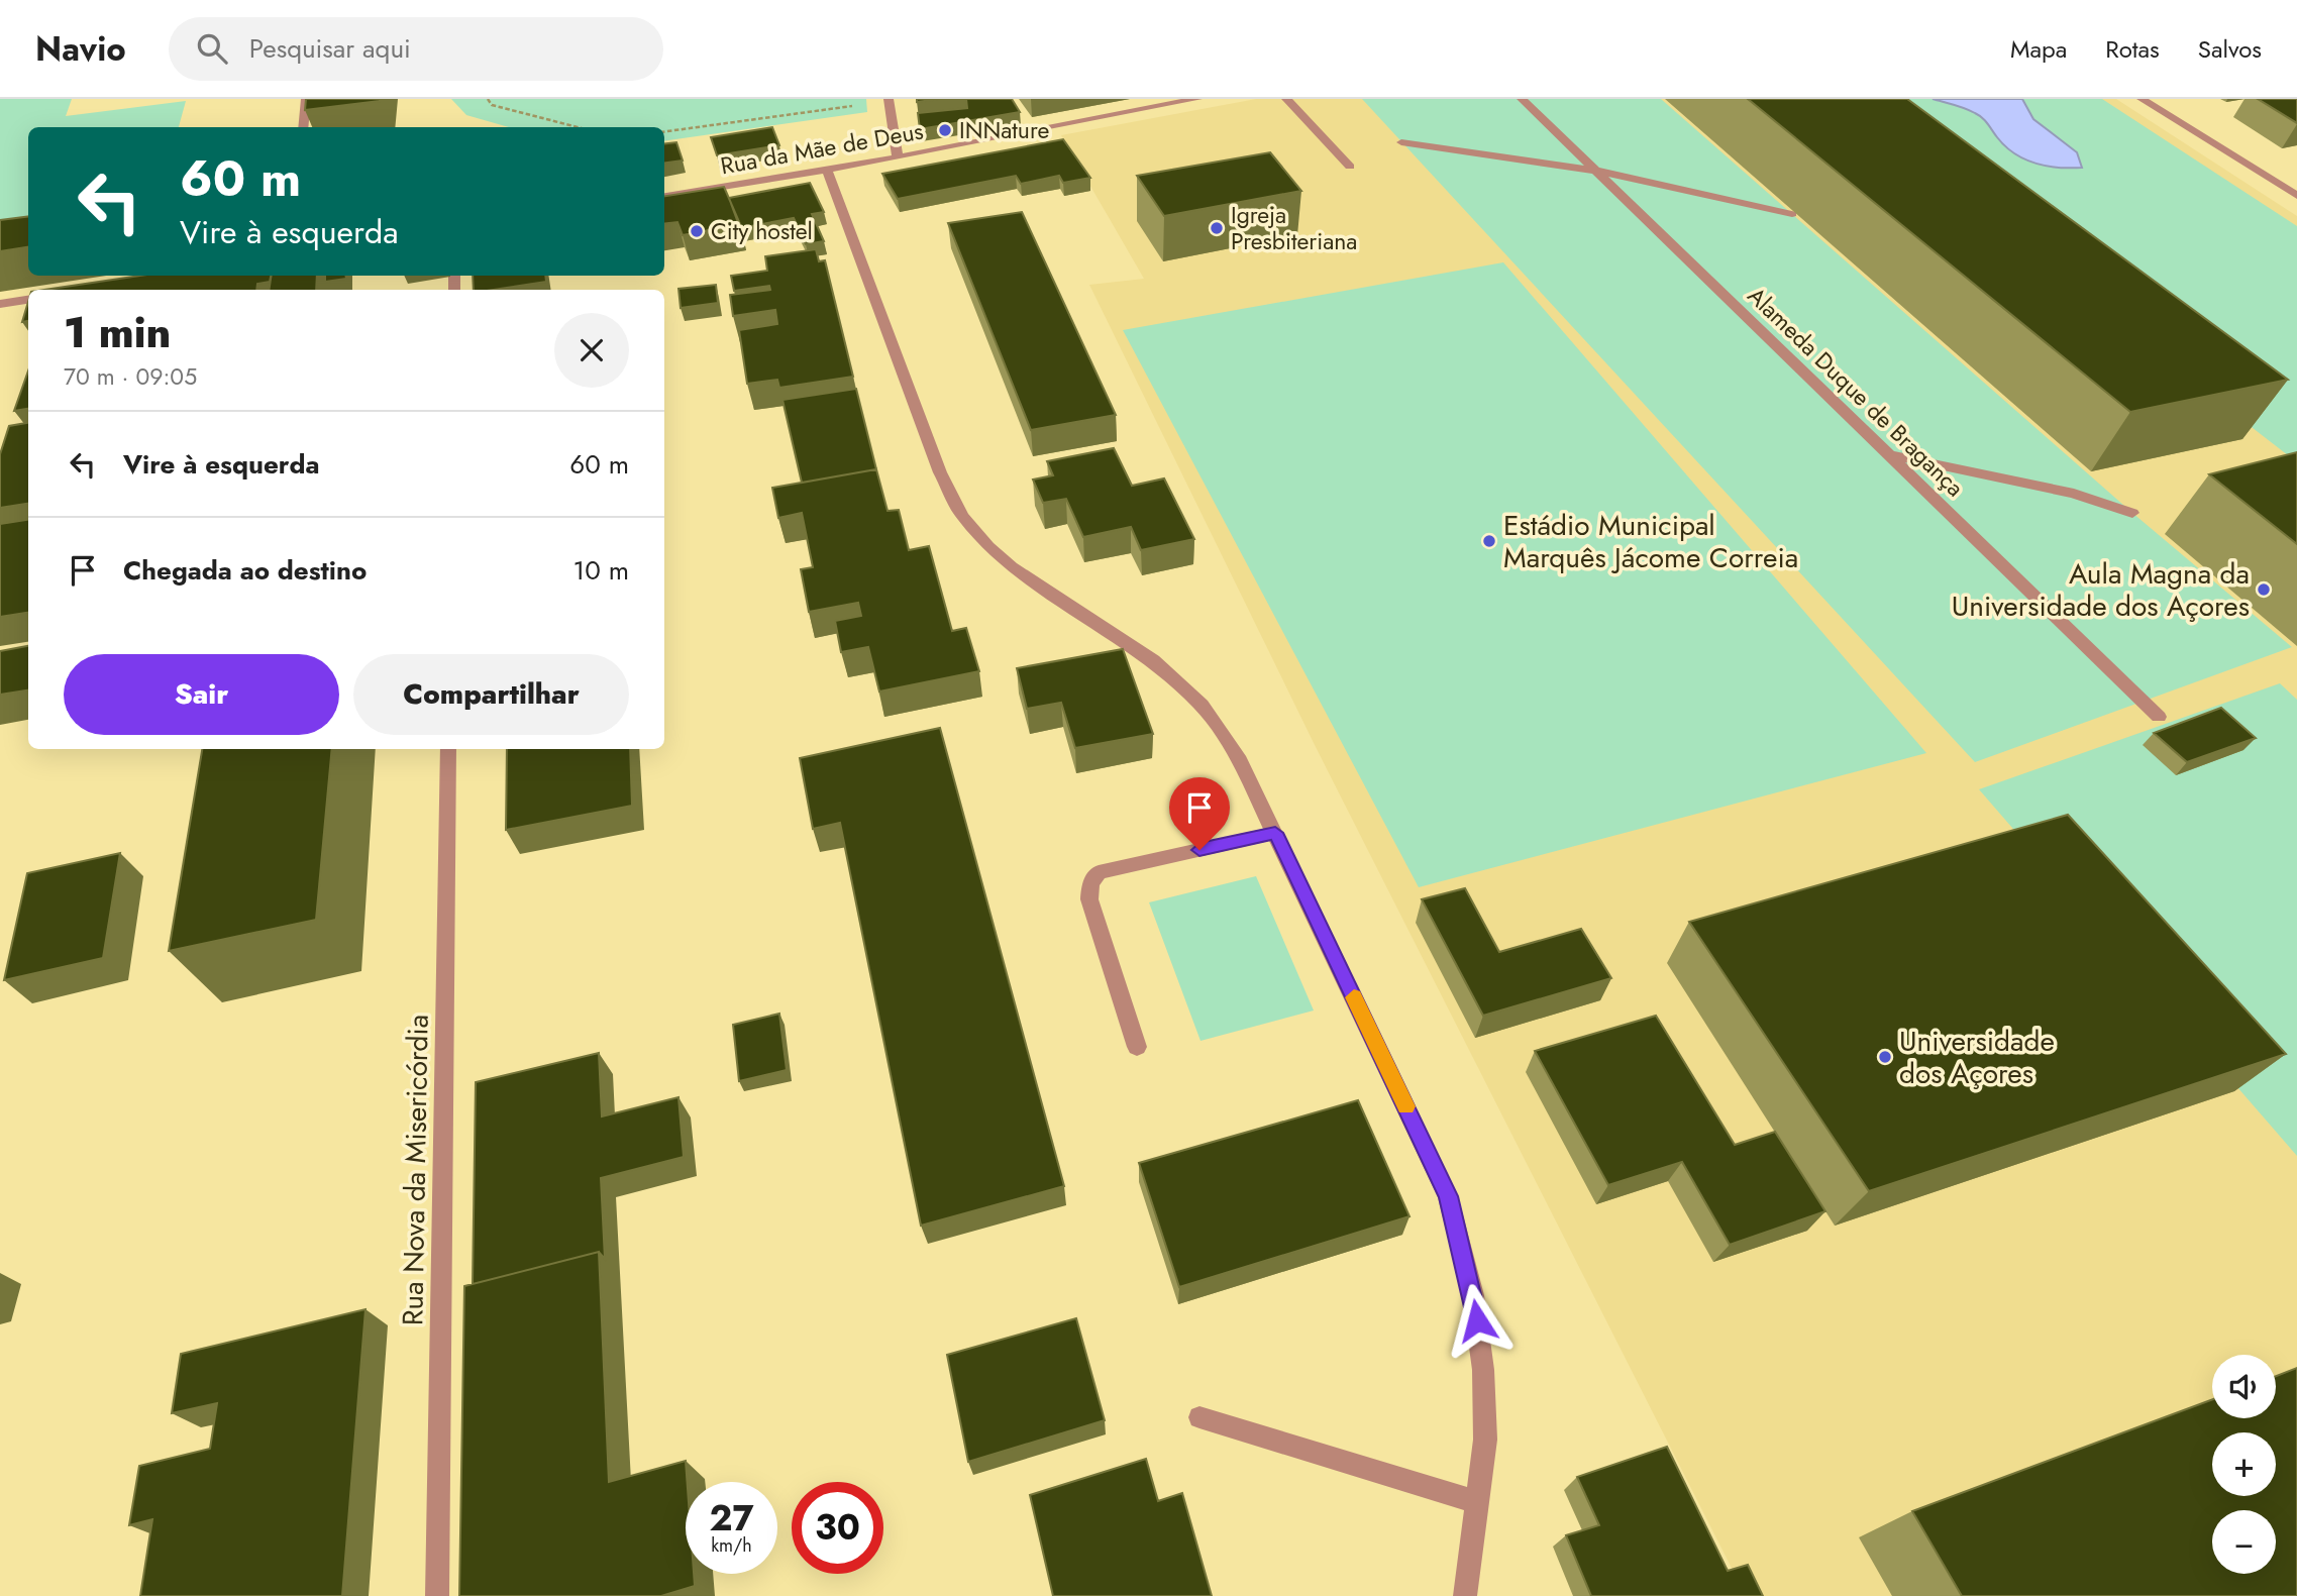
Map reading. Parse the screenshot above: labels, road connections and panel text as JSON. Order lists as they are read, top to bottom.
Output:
{
  "streets": {
    "street": ["Rua da Mãe de Deus", "Alameda Duque de Bragança", "Rua Nova da Misericórdia"]
  },
  "places": [
    "INNature",
    "Igreja Presbiteriana",
    "City hostel",
    "Estádio Municipal Marquês Jácome Correia",
    "Aula Magna da Universidade dos Açores",
    "Universidade dos Açores"
  ],
  "page": {
    "header": "Navio",
    "search": "Pesquisar aqui",
    "nav": ["Mapa", "Rotas", "Salvos"],
    "turn": ["60 m", "Vire à esquerda"],
    "heading": ["1 min", "70 m · 09:05"],
    "list": [
      {
        "name": "Vire à esquerda",
        "value": "60 m"
      },
      {
        "name": "Chegada ao destino",
        "value": "10 m"
      }
    ],
    "buttons": ["Sair", "Compartilhar"],
    "map_buttons": ["+", "−"],
    "speed": "27 km/h",
    "limit": "30"
  }
}
